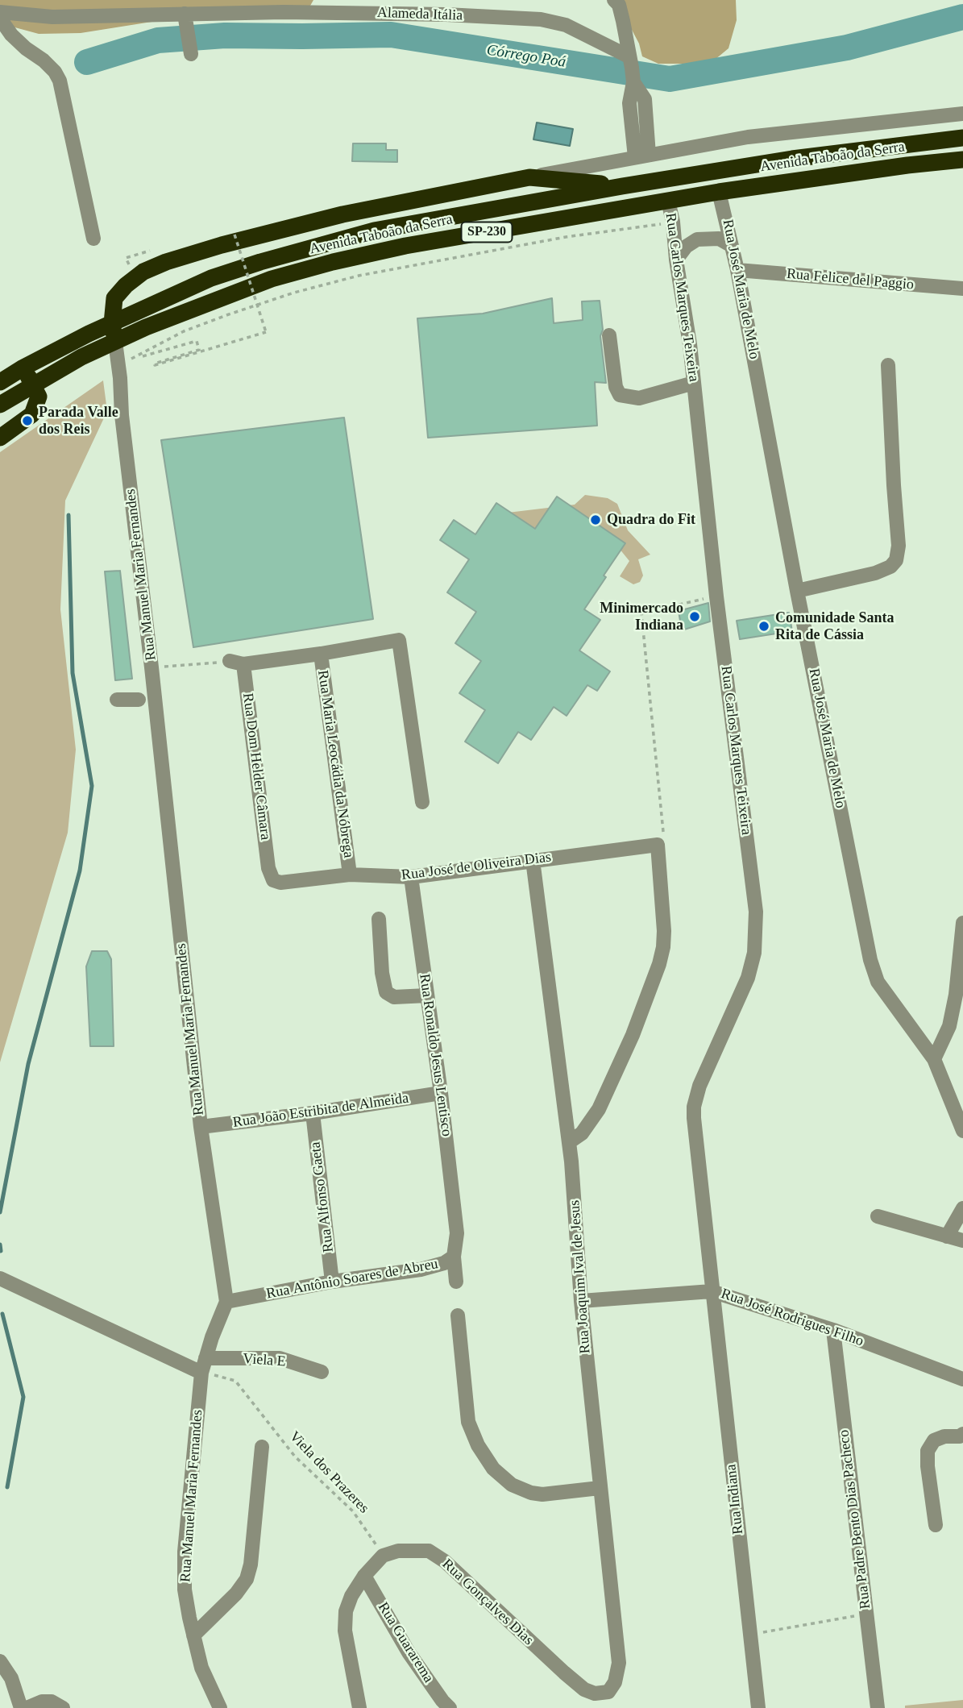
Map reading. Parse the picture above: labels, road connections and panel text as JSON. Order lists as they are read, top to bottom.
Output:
{
  "streets": {
    "highway": ["Avenida Taboão da Serra", "SP-230"],
    "street": [
      "Alameda Itália",
      "Rua Felice del Paggio",
      "Rua José Maria de Melo",
      "Rua Carlos Marques Teixeira",
      "Rua Manuel Maria Fernandes",
      "Rua Maria Leocádia da Nóbrega",
      "Rua Dom Helder Câmara",
      "Rua José de Oliveira Dias",
      "Rua Ronaldo Jesus Lentisco",
      "Rua João Estribita de Almeida",
      "Rua Alfonso Gaeta",
      "Rua Joaquim Ival de Jesus",
      "Rua Antônio Soares de Abreu",
      "Rua José Rodrigues Filho",
      "Viela E",
      "Rua Indiana",
      "Rua Padre Bento Dias Pacheco",
      "Rua Gonçalves Dias",
      "Rua Guararema"
    ],
    "path": ["Viela dos Prazeres"]
  },
  "crossings": [
    ["Avenida Taboão da Serra", "Rua José Maria de Melo"],
    ["Avenida Taboão da Serra", "Rua Carlos Marques Teixeira"],
    ["Avenida Taboão da Serra", "Rua Manuel Maria Fernandes"],
    ["Rua Felice del Paggio", "Rua José Maria de Melo"],
    ["Rua Carlos Marques Teixeira", "Rua José Rodrigues Filho"],
    ["Rua Carlos Marques Teixeira", "Rua Indiana"],
    ["Rua Manuel Maria Fernandes", "Rua João Estribita de Almeida"],
    ["Rua Manuel Maria Fernandes", "Rua Antônio Soares de Abreu"],
    ["Rua Manuel Maria Fernandes", "Viela E"],
    ["Rua Manuel Maria Fernandes", "Viela dos Prazeres"],
    ["Rua Maria Leocádia da Nóbrega", "Rua José de Oliveira Dias"],
    ["Rua Dom Helder Câmara", "Rua José de Oliveira Dias"],
    ["Rua José de Oliveira Dias", "Rua Ronaldo Jesus Lentisco"],
    ["Rua José de Oliveira Dias", "Rua Joaquim Ival de Jesus"],
    ["Rua Ronaldo Jesus Lentisco", "Rua João Estribita de Almeida"],
    ["Rua Ronaldo Jesus Lentisco", "Rua Antônio Soares de Abreu"],
    ["Rua João Estribita de Almeida", "Rua Alfonso Gaeta"],
    ["Rua Alfonso Gaeta", "Rua Antônio Soares de Abreu"],
    ["Rua Joaquim Ival de Jesus", "Rua José Rodrigues Filho"],
    ["Rua Joaquim Ival de Jesus", "Rua Gonçalves Dias"],
    ["Rua José Rodrigues Filho", "Rua Indiana"],
    ["Rua José Rodrigues Filho", "Rua Padre Bento Dias Pacheco"],
    ["Viela dos Prazeres", "Rua Gonçalves Dias"]
  ],
  "water": ["Córrego Poá"],
  "places": [
    "Parada Valle dos Reis",
    "Quadra do Fit",
    "Minimercado Indiana",
    "Comunidade Santa Rita de Cássia"
  ]
}
